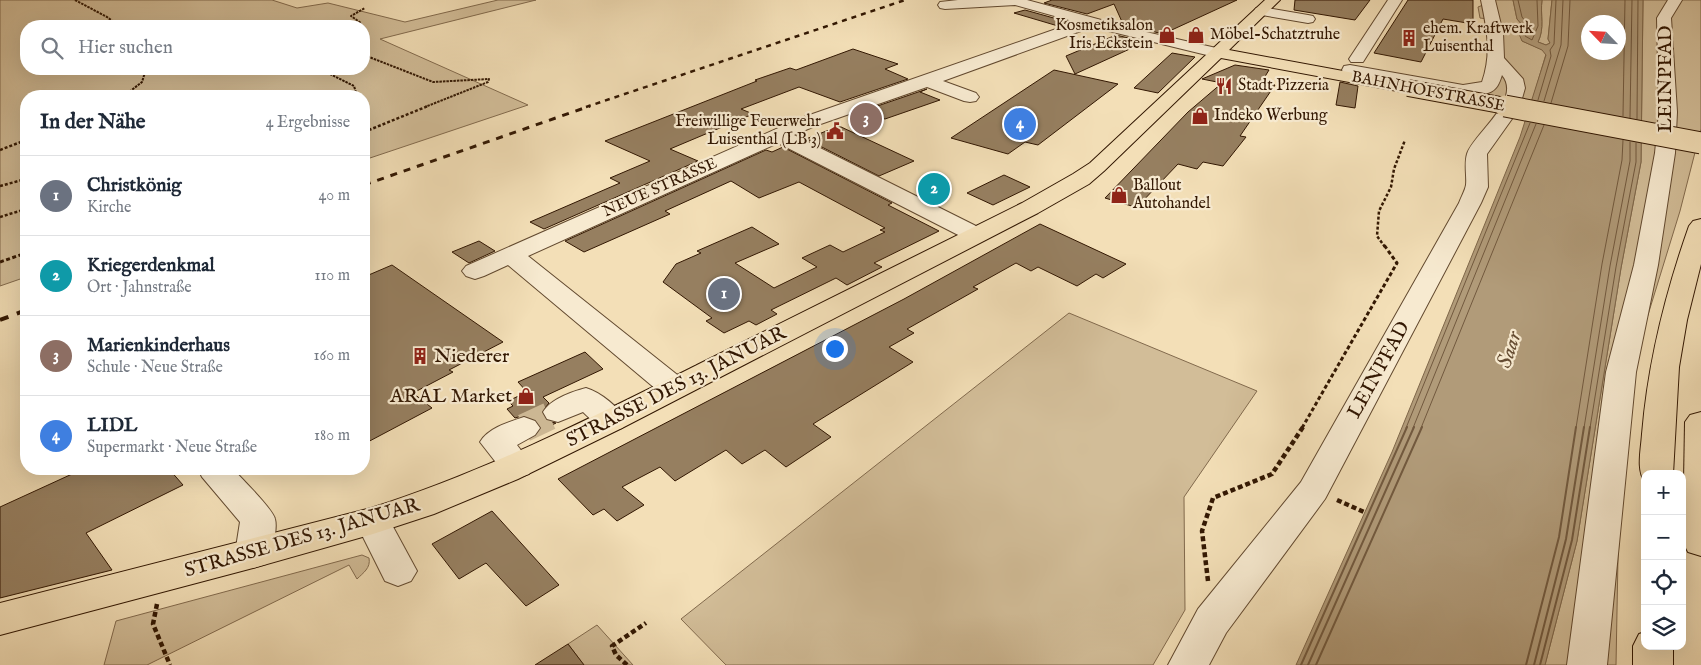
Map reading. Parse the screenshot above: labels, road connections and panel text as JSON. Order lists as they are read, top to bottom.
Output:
{
  "streets": {
    "main road": ["BAHNHOFSTRASSE", "STRASSE DES 13. JANUAR"],
    "street": ["LEINPFAD", "NEUE STRASSE"]
  },
  "crossings": [
    ["BAHNHOFSTRASSE", "NEUE STRASSE"],
    ["BAHNHOFSTRASSE", "STRASSE DES 13. JANUAR"]
  ],
  "water": ["Saar"],
  "places": {
    "shop": [
      "Kosmetiksalon Iris Eckstein",
      "Möbel-Schatztruhe",
      "Indeko Werbung",
      "Ballout Autohandel",
      "ARAL Market"
    ],
    "building": ["ehem. Kraftwerk Luisenthal", "Niederer"],
    "restaurant": ["Stadt Pizzeria"],
    "public building": ["Freiwillige Feuerwehr Luisenthal (LB 3)"]
  },
  "north": "top left",
  "page": {
    "search": "Hier suchen",
    "heading": ["In der Nähe", "4 Ergebnisse"],
    "pins": [
      "3",
      "4",
      "2",
      "1"
    ],
    "list": [
      {
        "mark": "1",
        "name": "Christkönig",
        "note": "Kirche",
        "value": "40 m"
      },
      {
        "mark": "2",
        "name": "Kriegerdenkmal",
        "note": "Ort · Jahnstraße",
        "value": "110 m"
      },
      {
        "mark": "3",
        "name": "Marienkinderhaus",
        "note": "Schule · Neue Straße",
        "value": "160 m"
      },
      {
        "mark": "4",
        "name": "LIDL",
        "note": "Supermarkt · Neue Straße",
        "value": "180 m"
      }
    ],
    "map_buttons": ["+", "−"]
  }
}
